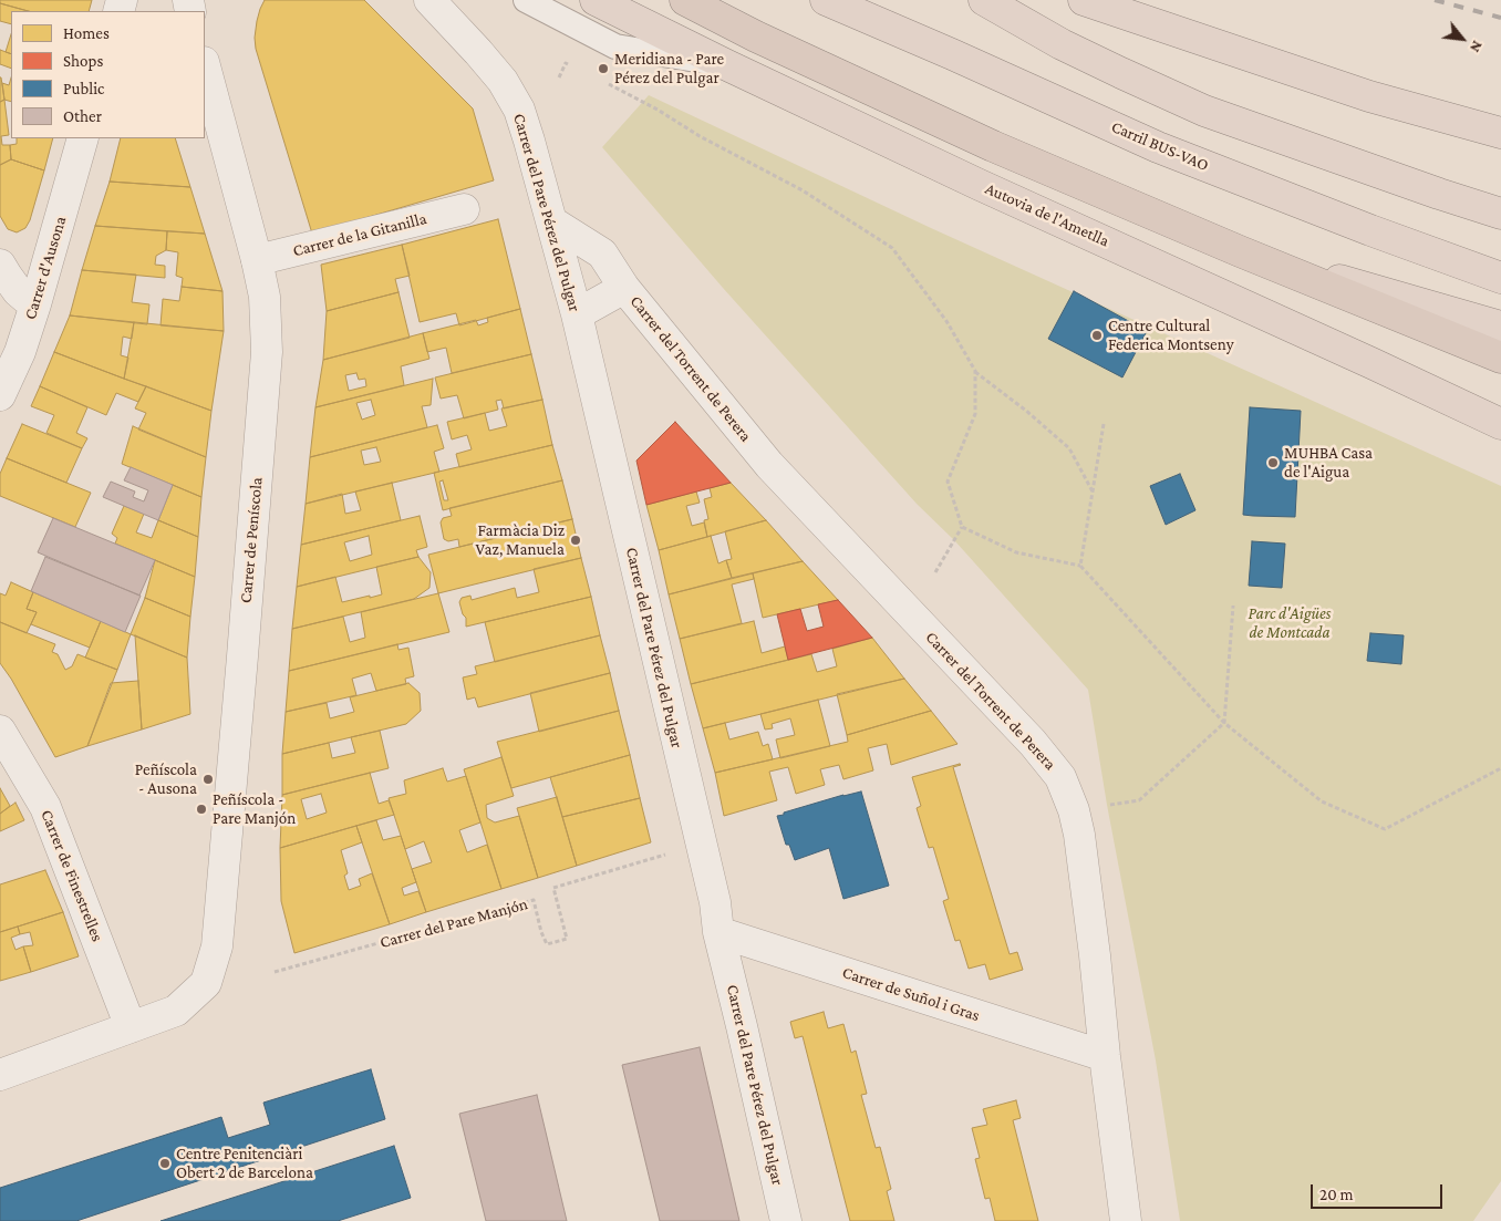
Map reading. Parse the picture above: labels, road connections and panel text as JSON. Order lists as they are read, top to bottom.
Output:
{
  "streets": {
    "highway": ["Carril BUS-VAO", "Autovia de l'Ametlla"],
    "street": [
      "Carrer del Pare Pérez del Pulgar",
      "Carrer de la Gitanilla",
      "Carrer d'Ausona",
      "Carrer del Torrent de Perera",
      "Carrer de Peníscola",
      "Carrer de Finestrelles",
      "Carrer de Suñol i Gras"
    ],
    "path": ["Carrer del Pare Manjón"]
  },
  "crossings": [
    ["Carrer del Pare Pérez del Pulgar", "Carrer del Torrent de Perera"],
    ["Carrer del Pare Pérez del Pulgar", "Carrer de Suñol i Gras"],
    ["Carrer de la Gitanilla", "Carrer de Peníscola"],
    ["Carrer del Torrent de Perera", "Carrer de Suñol i Gras"],
    ["Carrer de Peníscola", "Carrer de Finestrelles"]
  ],
  "parks": ["Parc d'Aigües de Montcada"],
  "places": [
    "Meridiana - Pare Pérez del Pulgar",
    "Centre Cultural Federica Montseny",
    "MUHBA Casa de l'Aigua",
    "Farmàcia Diz Vaz, Manuela",
    "Peñíscola - Ausona",
    "Peñíscola - Pare Manjón",
    "Centre Penitenciàri Obert 2 de Barcelona"
  ],
  "legend": [
    "Homes",
    "Shops",
    "Public",
    "Other"
  ],
  "scale_bar": "20 m",
  "north": "bottom right"
}
